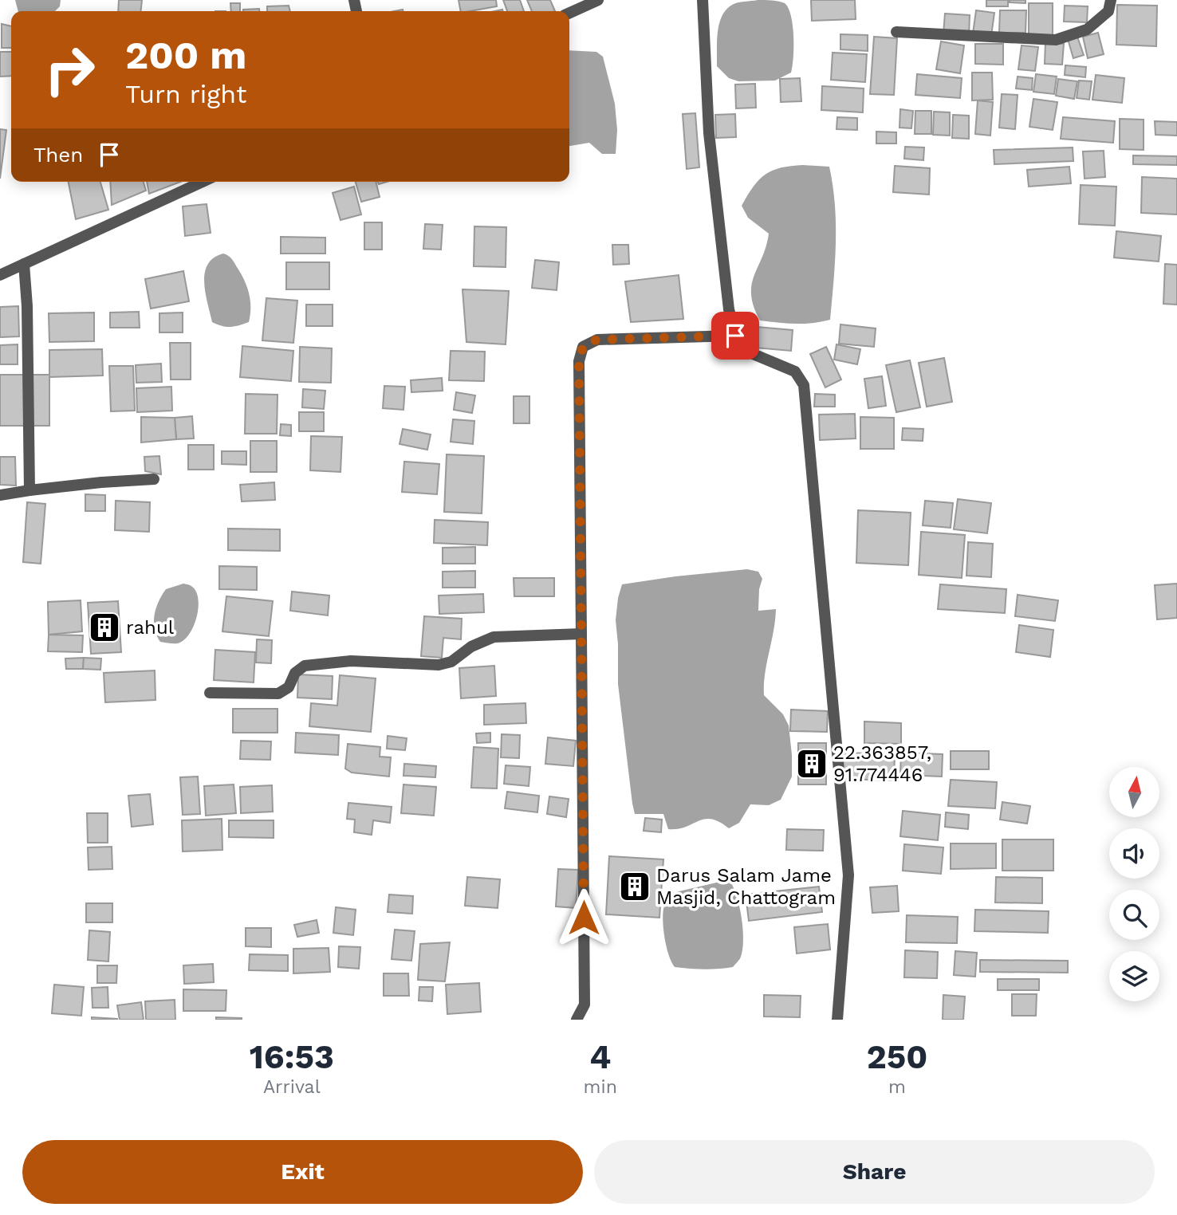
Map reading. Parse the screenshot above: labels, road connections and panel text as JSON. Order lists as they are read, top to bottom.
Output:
{
  "places": {
    "building": ["rahul", "22.363857, 91.774446", "Darus Salam Jame Masjid, Chattogram"]
  },
  "north": "top",
  "page": {
    "turn": ["200 m", "Turn right"],
    "then": "Then",
    "eta": [
      "16:53",
      "Arrival",
      "4",
      "min",
      "250",
      "m"
    ],
    "buttons": ["Exit", "Share"]
  }
}
